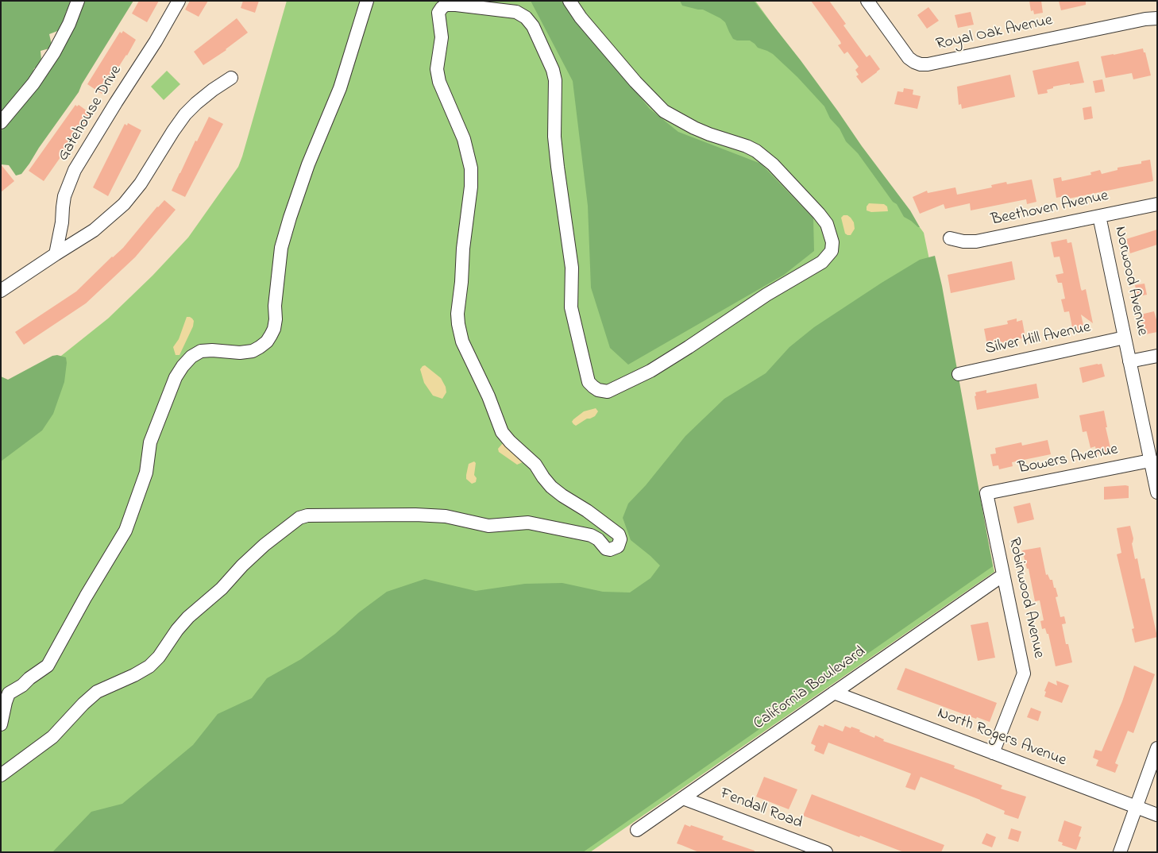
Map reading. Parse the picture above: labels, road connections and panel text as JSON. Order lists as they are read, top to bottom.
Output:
{
  "streets": {
    "street": [
      "Royal Oak Avenue",
      "Gatehouse Drive",
      "Beethoven Avenue",
      "Norwood Avenue",
      "Silver Hill Avenue",
      "Bowers Avenue",
      "Robinwood Avenue",
      "California Boulevard",
      "North Rogers Avenue",
      "Fendall Road"
    ]
  },
  "crossings": [
    ["Beethoven Avenue", "Norwood Avenue"],
    ["Norwood Avenue", "Silver Hill Avenue"],
    ["Norwood Avenue", "Bowers Avenue"],
    ["Bowers Avenue", "Robinwood Avenue"],
    ["Robinwood Avenue", "California Boulevard"],
    ["Robinwood Avenue", "North Rogers Avenue"],
    ["California Boulevard", "North Rogers Avenue"],
    ["California Boulevard", "Fendall Road"]
  ]
}
